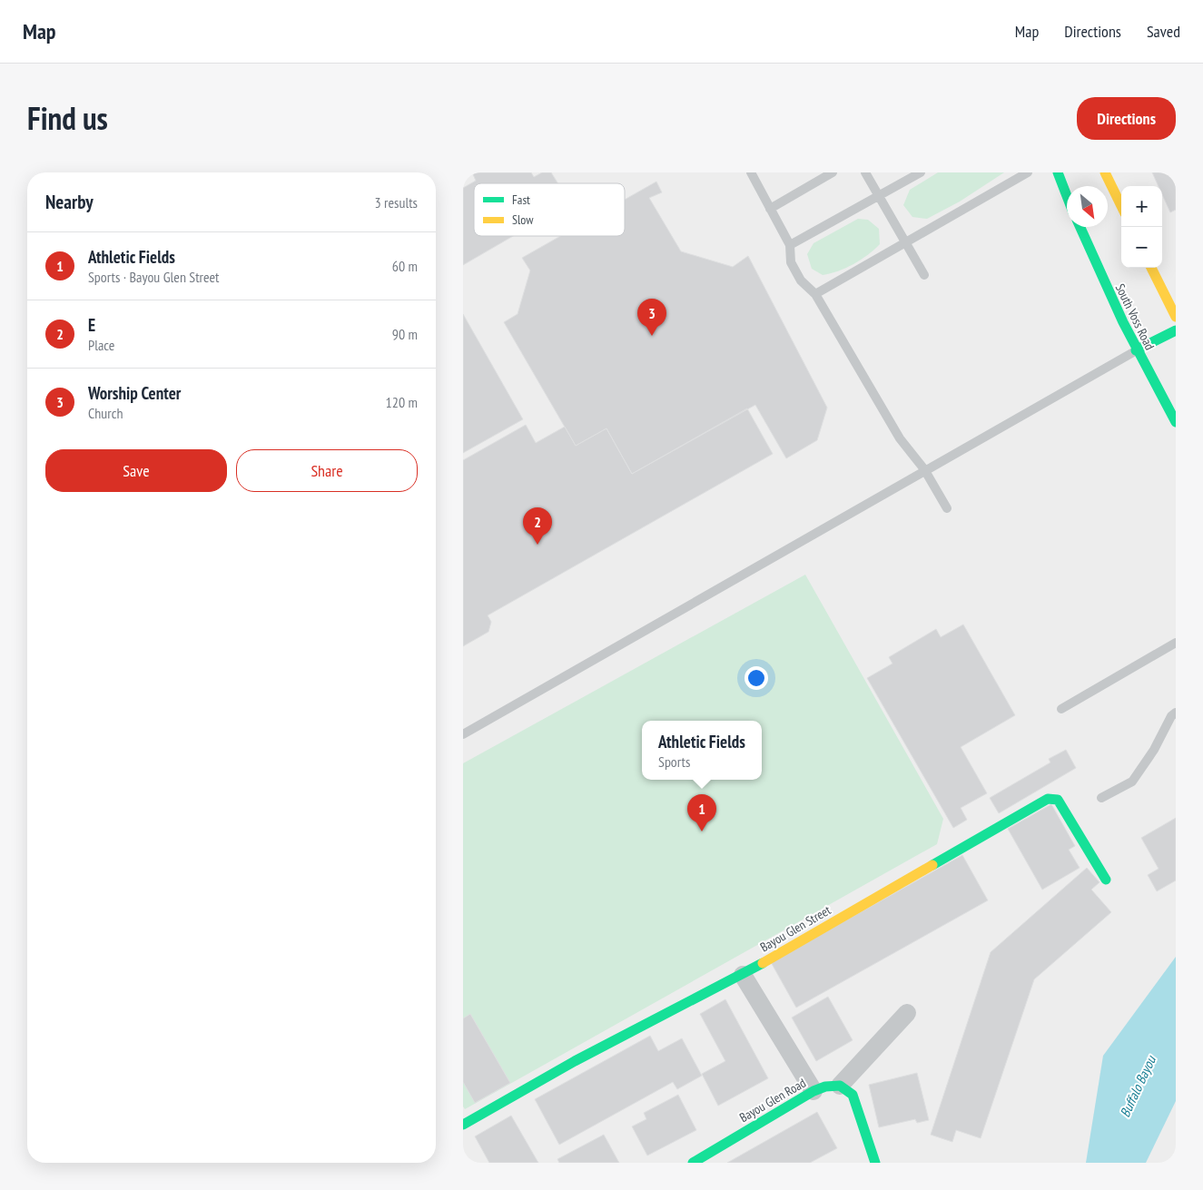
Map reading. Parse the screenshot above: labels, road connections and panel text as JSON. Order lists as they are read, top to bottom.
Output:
{
  "streets": {
    "street": ["South Voss Road", "Bayou Glen Street", "Bayou Glen Road"]
  },
  "water": ["Buffalo Bayou"],
  "legend": ["Fast", "Slow"],
  "north": "bottom right",
  "page": {
    "header": "Map",
    "nav": ["Map", "Directions", "Saved"],
    "title": "Find us",
    "buttons": [
      "Directions",
      ["Save", "Share"]
    ],
    "heading": ["Nearby", "3 results"],
    "map_buttons": ["+", "−"],
    "list": [
      {
        "mark": "1",
        "name": "Athletic Fields",
        "note": "Sports · Bayou Glen Street",
        "value": "60 m"
      },
      {
        "mark": "2",
        "name": "E",
        "note": "Place",
        "value": "90 m"
      },
      {
        "mark": "3",
        "name": "Worship Center",
        "note": "Church",
        "value": "120 m"
      }
    ],
    "pins": ["3", "2", "1"],
    "popup": ["Athletic Fields", "Sports"]
  }
}
